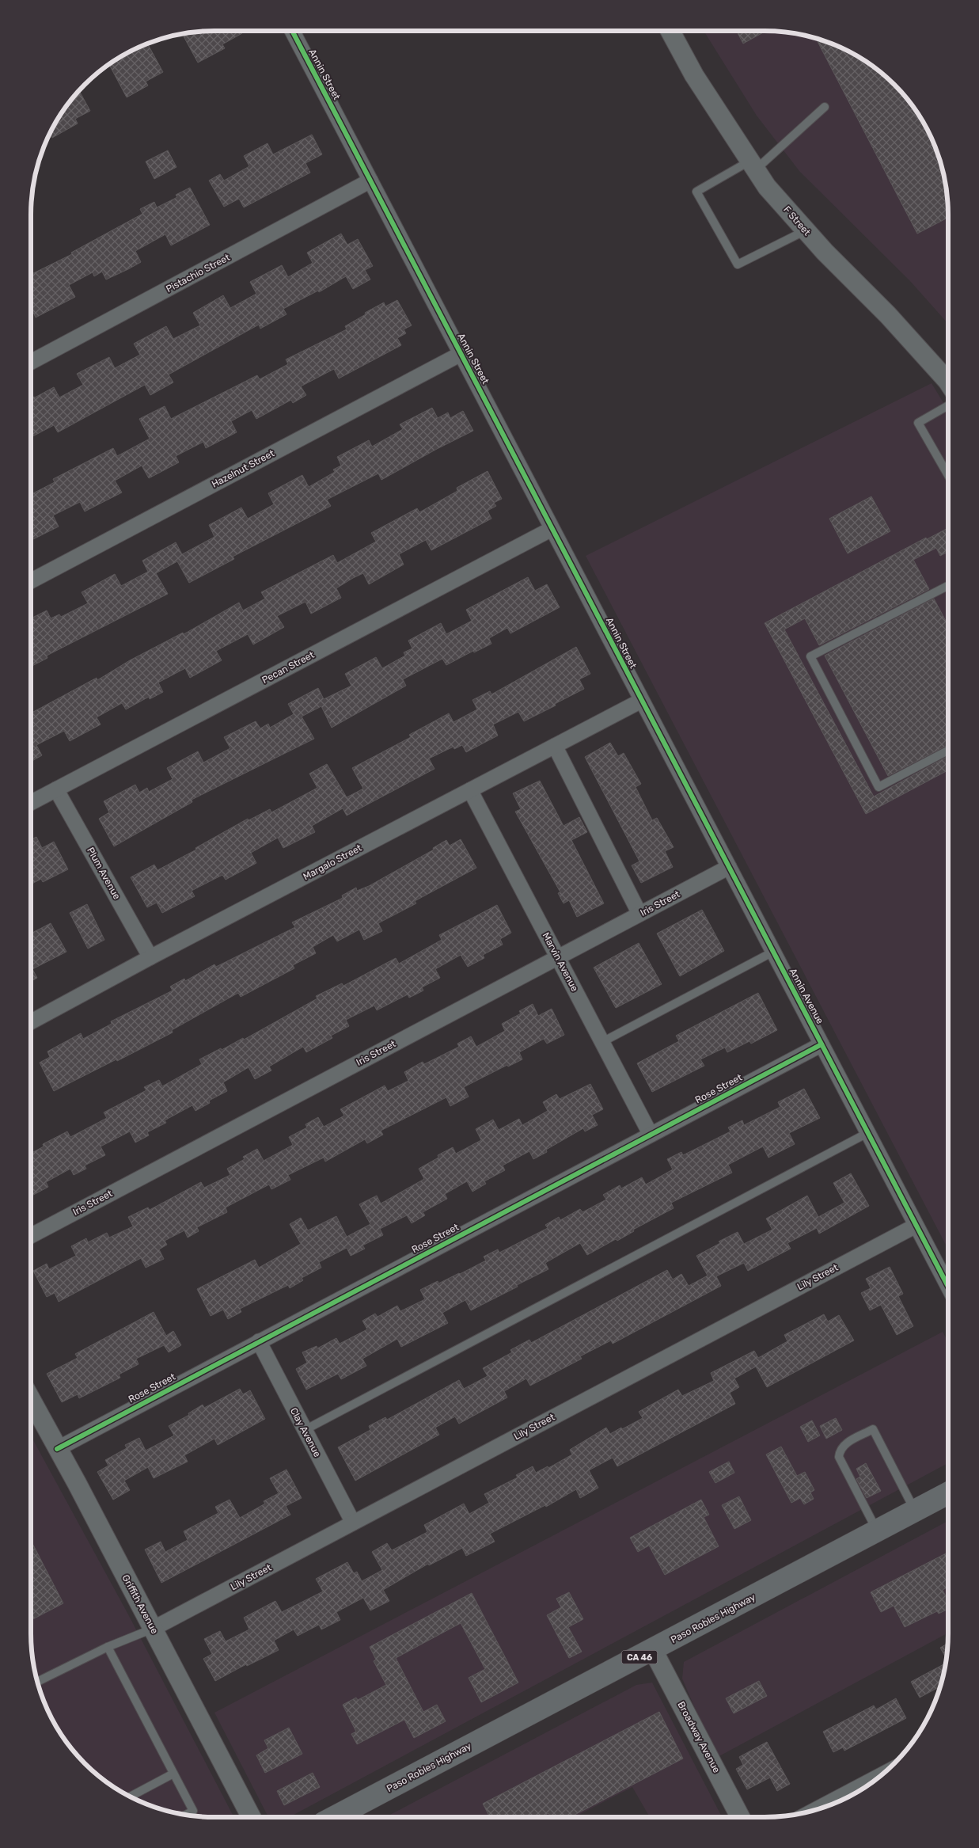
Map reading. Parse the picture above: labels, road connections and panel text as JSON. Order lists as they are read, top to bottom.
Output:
{
  "streets": {
    "highway": ["Paso Robles Highway", "CA 46"],
    "street": [
      "Annin Street",
      "F Street",
      "Pistachio Street",
      "Hazelnut Street",
      "Pecan Street",
      "Margalo Street",
      "Plum Avenue",
      "Iris Street",
      "Marvin Avenue",
      "Annin Avenue",
      "Rose Street",
      "Lily Street",
      "Clay Avenue",
      "Griffith Avenue",
      "Broadway Avenue"
    ]
  },
  "crossings": [
    ["Annin Street", "Pistachio Street"],
    ["Annin Street", "Hazelnut Street"],
    ["Annin Street", "Pecan Street"],
    ["Annin Street", "Margalo Street"],
    ["Annin Street", "Annin Avenue"],
    ["Pecan Street", "Plum Avenue"],
    ["Margalo Street", "Plum Avenue"],
    ["Margalo Street", "Marvin Avenue"],
    ["Margalo Street", "Annin Avenue"],
    ["Iris Street", "Marvin Avenue"],
    ["Iris Street", "Annin Avenue"],
    ["Marvin Avenue", "Rose Street"],
    ["Annin Avenue", "Rose Street"],
    ["Annin Avenue", "Lily Street"],
    ["Rose Street", "Clay Avenue"],
    ["Rose Street", "Griffith Avenue"],
    ["Lily Street", "Clay Avenue"],
    ["Lily Street", "Griffith Avenue"],
    ["Paso Robles Highway", "Broadway Avenue"]
  ]
}
